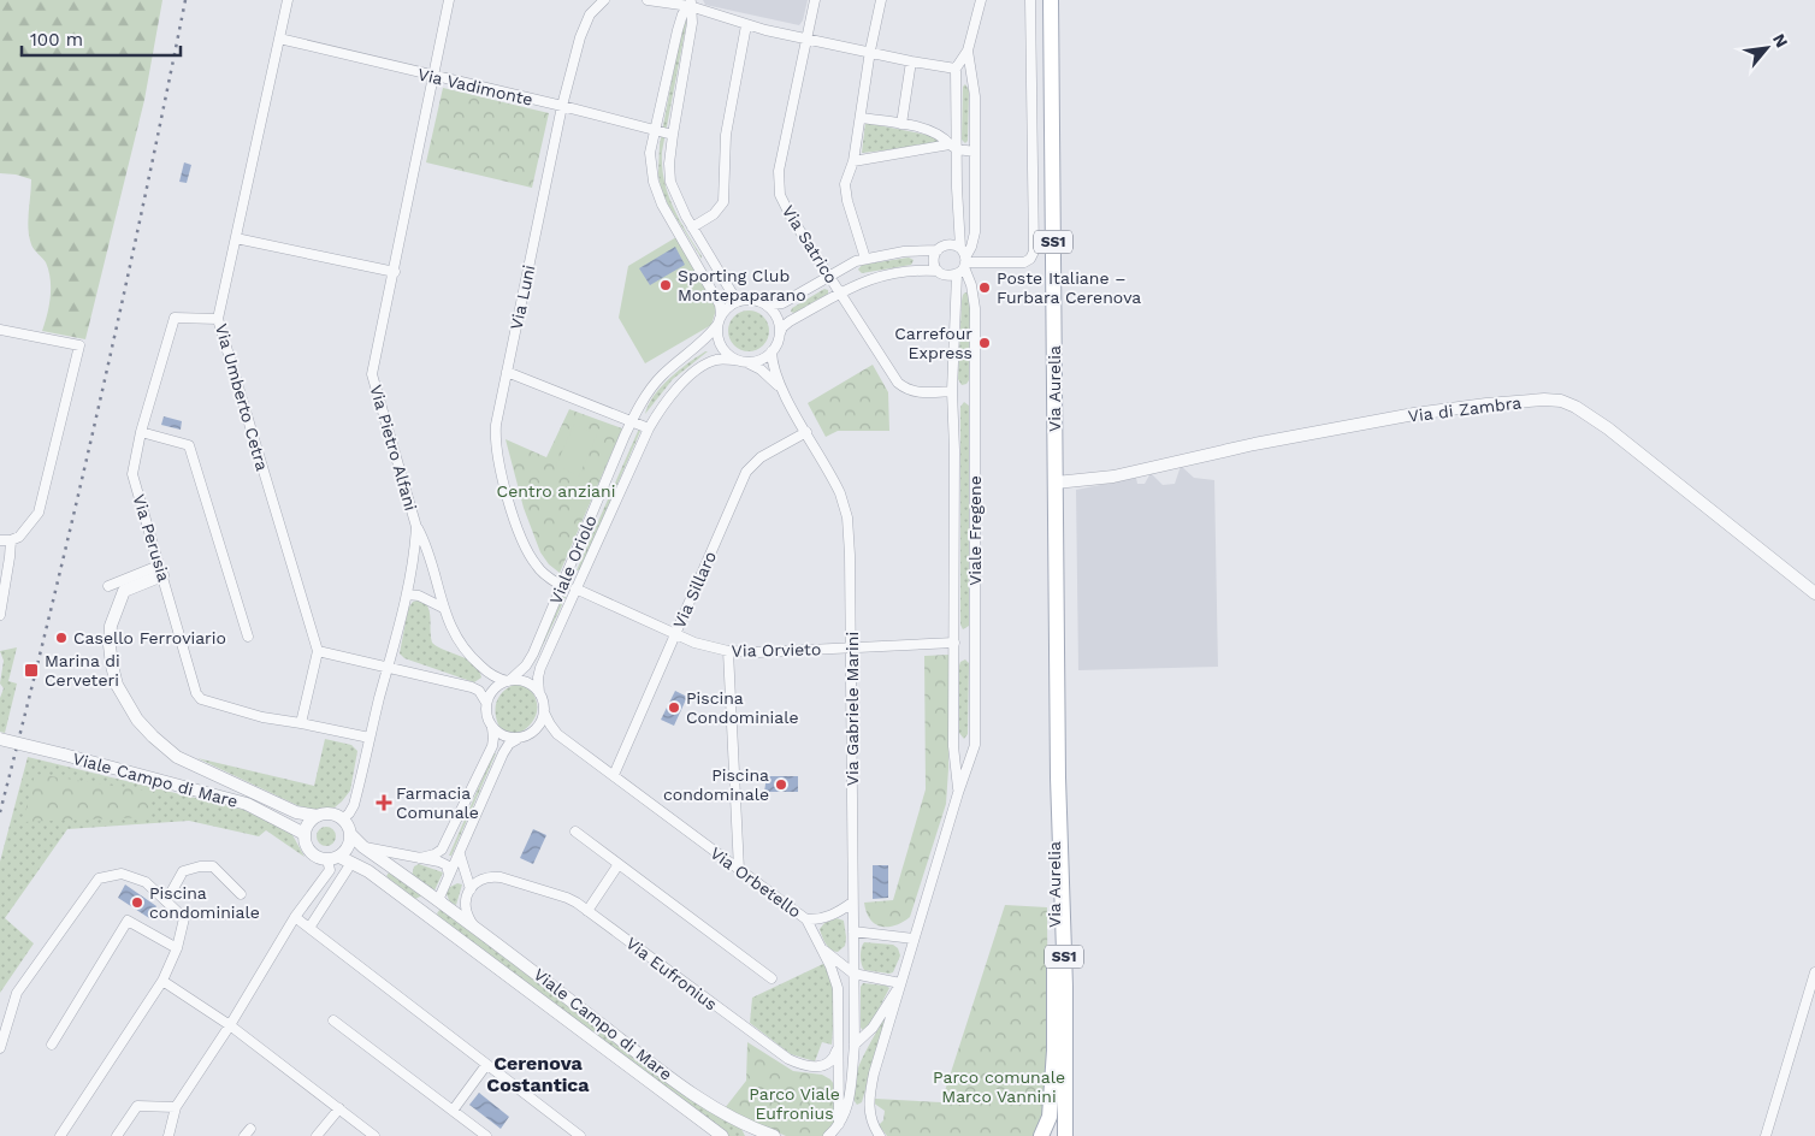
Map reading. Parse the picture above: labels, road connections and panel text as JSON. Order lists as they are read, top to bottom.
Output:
{
  "streets": {
    "main road": ["SS1", "Via Aurelia"],
    "street": [
      "Via Vadimonte",
      "Via Satrico",
      "Via Luni",
      "Via Umberto Cetra",
      "Via di Zambra",
      "Via Pietro Alfani",
      "Viale Fregene",
      "Via Perusia",
      "Viale Oriolo",
      "Via Sillaro",
      "Via Orvieto",
      "Via Gabriele Marini",
      "Viale Campo di Mare",
      "Via Orbetello",
      "Via Eufronius"
    ]
  },
  "crossings": [
    ["Via Vadimonte", "Via Luni"],
    ["Via Vadimonte", "Via Umberto Cetra"],
    ["Via Vadimonte", "Via Pietro Alfani"],
    ["Via Satrico", "Viale Fregene"],
    ["Via Luni", "Viale Oriolo"],
    ["Via Aurelia", "Via di Zambra"],
    ["Via Umberto Cetra", "Via Perusia"],
    ["Via Pietro Alfani", "Viale Campo di Mare"],
    ["Viale Fregene", "Via Orvieto"],
    ["Viale Oriolo", "Via Orvieto"],
    ["Viale Oriolo", "Via Gabriele Marini"],
    ["Viale Oriolo", "Via Orbetello"],
    ["Via Sillaro", "Via Orvieto"],
    ["Via Sillaro", "Via Gabriele Marini"],
    ["Via Sillaro", "Via Orbetello"],
    ["Via Orvieto", "Via Gabriele Marini"],
    ["Via Gabriele Marini", "Via Orbetello"],
    ["Via Orbetello", "Via Eufronius"]
  ],
  "districts": ["Cerenova Costantica"],
  "parks": ["Centro anziani", "Parco comunale Marco Vannini", "Parco Viale Eufronius"],
  "places": {
    "other": [
      "Sporting Club Montepaparano",
      "Poste Italiane – Furbara Cerenova",
      "Carrefour Express",
      "Casello Ferroviario",
      "Piscina Condominiale",
      "Piscina condominale",
      "Piscina condominiale"
    ],
    "transit": ["Marina di Cerveteri"],
    "health": ["Farmacia Comunale"]
  },
  "scale_bar": "100 m",
  "north": "top right"
}
